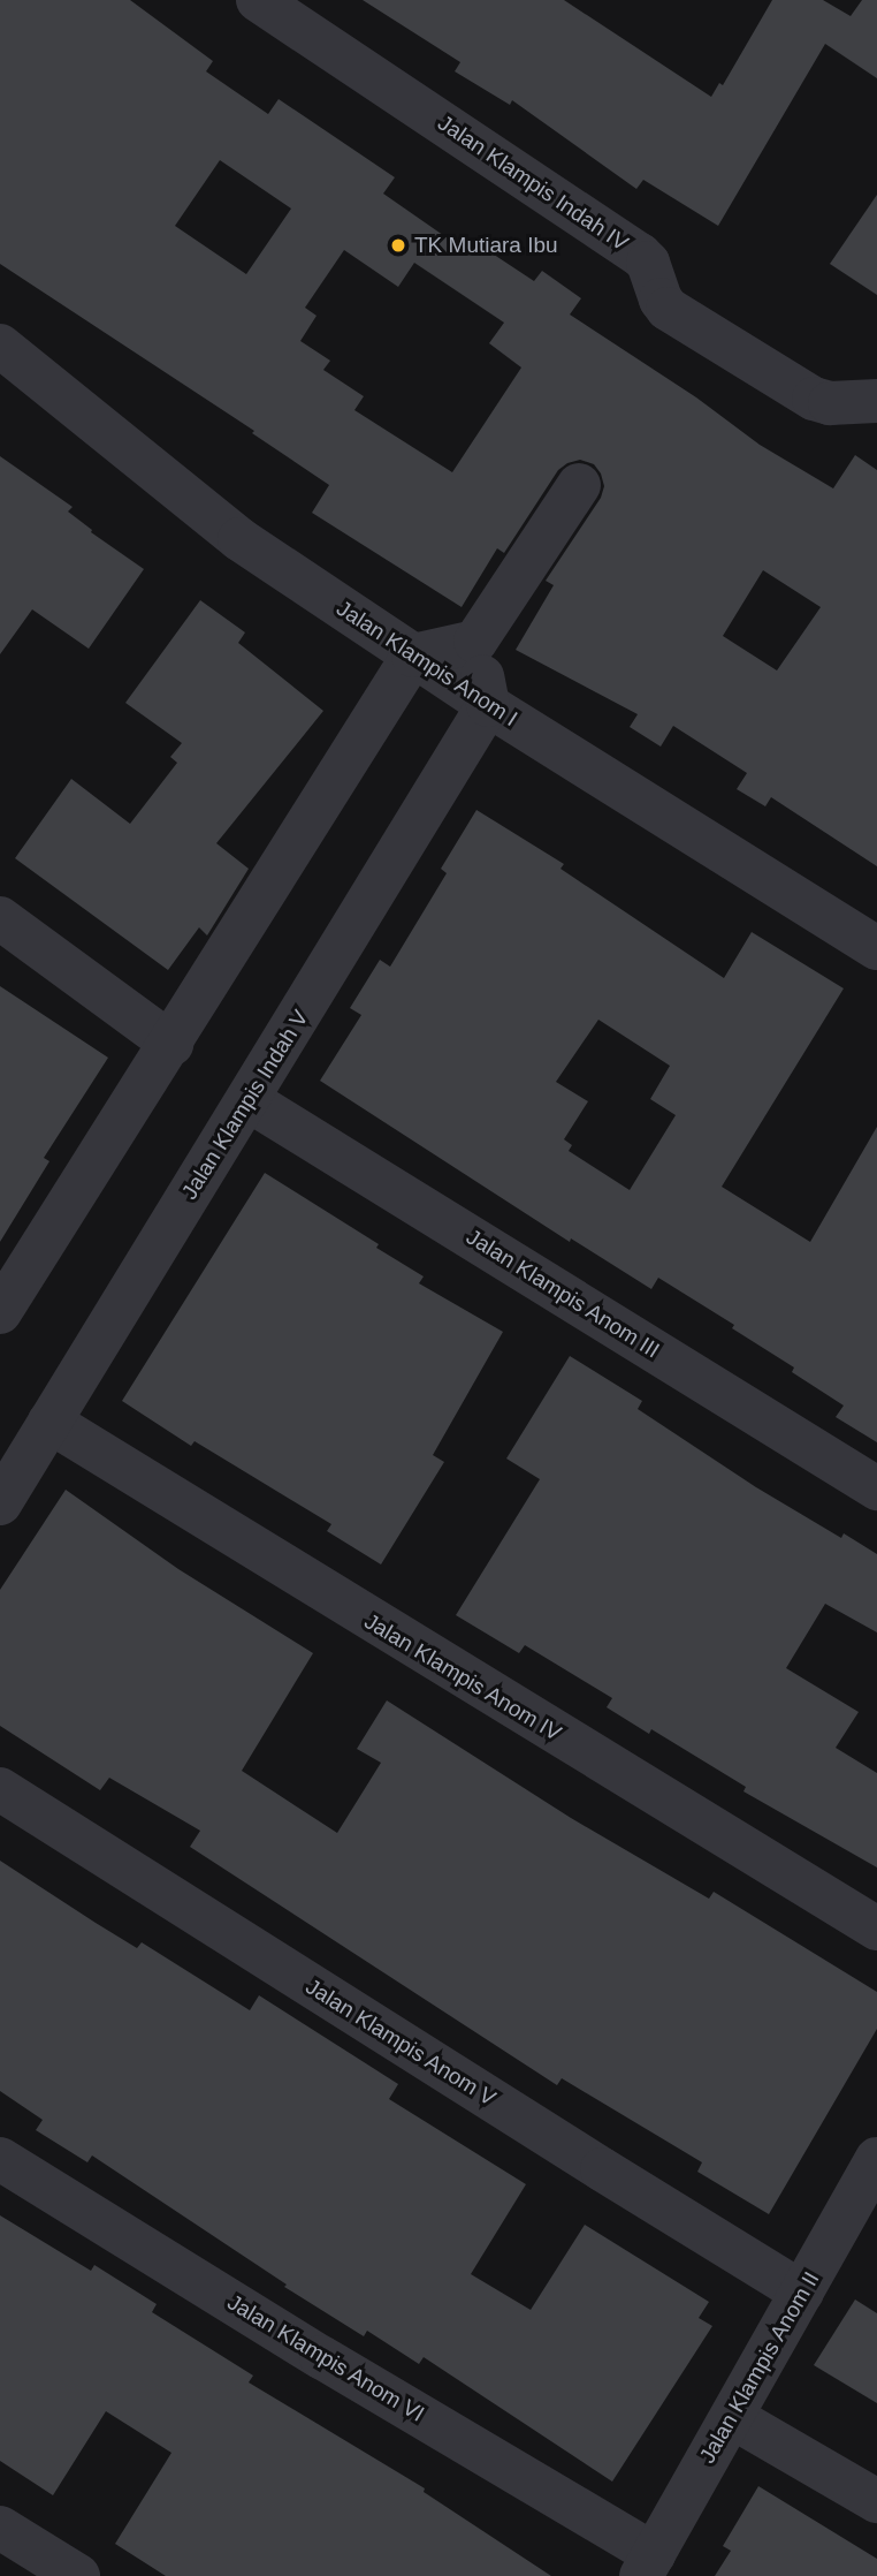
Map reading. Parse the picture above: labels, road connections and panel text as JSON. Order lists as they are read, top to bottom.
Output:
{
  "streets": {
    "street": [
      "Jalan Klampis Indah IV",
      "Jalan Klampis Anom I",
      "Jalan Klampis Indah V",
      "Jalan Klampis Anom III",
      "Jalan Klampis Anom IV",
      "Jalan Klampis Anom V",
      "Jalan Klampis Anom VI",
      "Jalan Klampis Anom II"
    ]
  },
  "crossings": [
    ["Jalan Klampis Anom I", "Jalan Klampis Indah V"],
    ["Jalan Klampis Indah V", "Jalan Klampis Anom III"],
    ["Jalan Klampis Indah V", "Jalan Klampis Anom IV"],
    ["Jalan Klampis Anom V", "Jalan Klampis Anom II"],
    ["Jalan Klampis Anom VI", "Jalan Klampis Anom II"]
  ],
  "places": ["TK Mutiara Ibu"]
}
